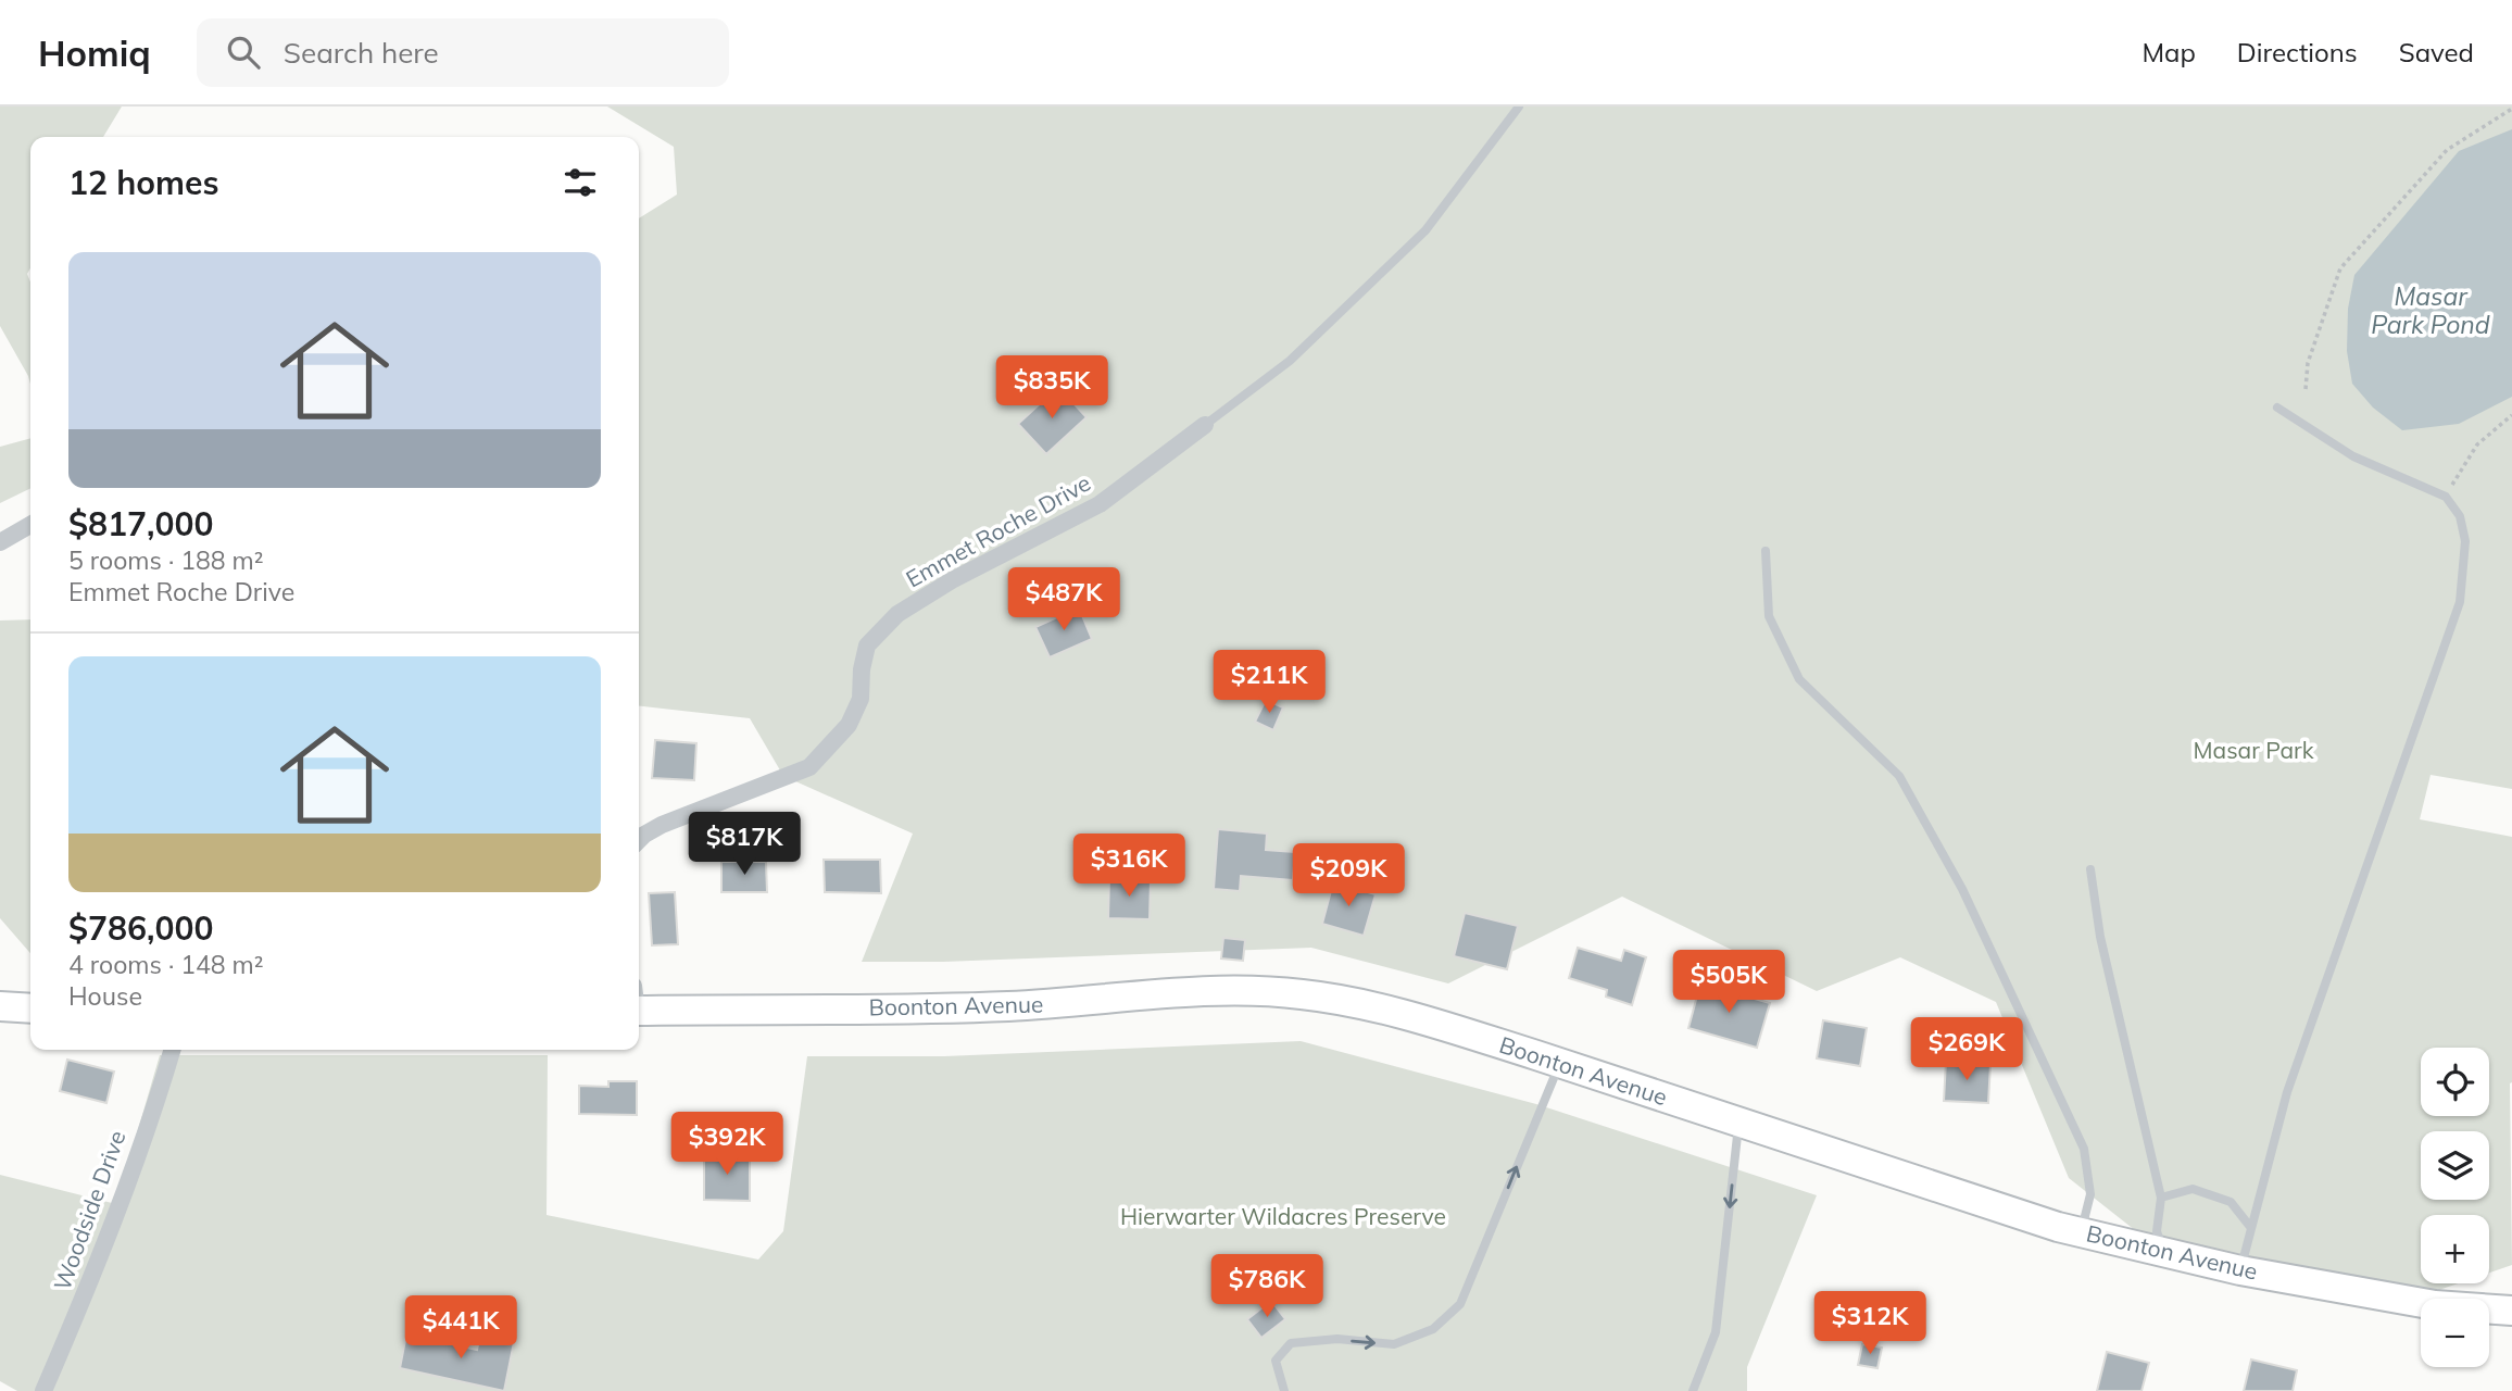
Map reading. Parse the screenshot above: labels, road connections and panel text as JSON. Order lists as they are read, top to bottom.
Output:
{
  "streets": {
    "main road": ["Boonton Avenue"],
    "street": ["Emmet Roche Drive", "Woodside Drive"]
  },
  "water": ["Masar Park Pond"],
  "parks": ["Masar Park", "Hierwarter Wildacres Preserve"],
  "page": {
    "header": "Homiq",
    "search": "Search here",
    "nav": ["Map", "Directions", "Saved"],
    "heading": "12 homes",
    "list": [
      {
        "name": "$817,000",
        "note": "5 rooms · 188 m² · Emmet Roche Drive"
      },
      {
        "name": "$786,000",
        "note": "4 rooms · 148 m² · House"
      }
    ],
    "price": [
      "$835K",
      "$487K",
      "$211K",
      "$817K",
      "$316K",
      "$209K",
      "$505K",
      "$269K",
      "$392K",
      "$786K",
      "$312K",
      "$441K"
    ],
    "map_buttons": ["+", "−"]
  }
}
